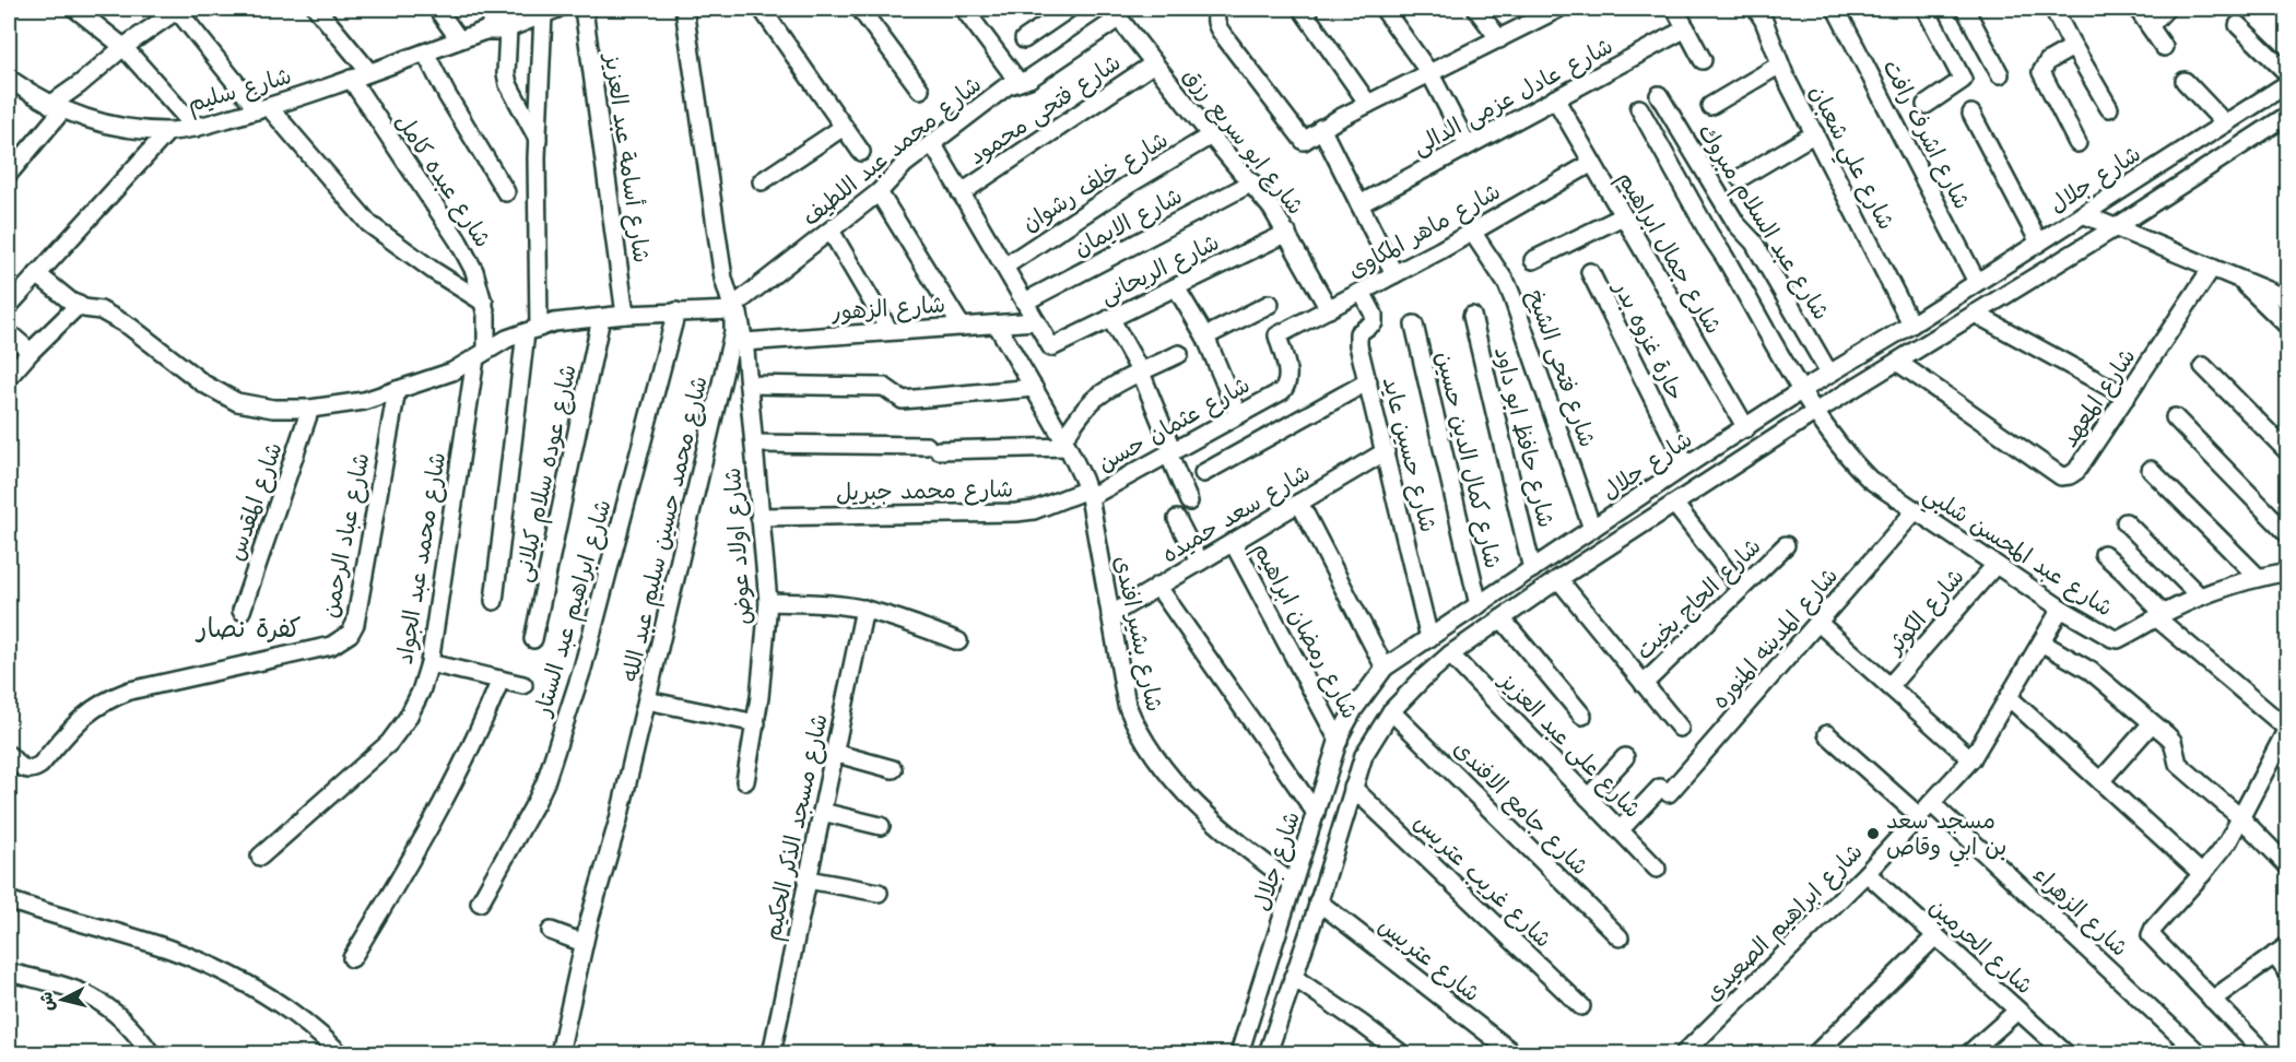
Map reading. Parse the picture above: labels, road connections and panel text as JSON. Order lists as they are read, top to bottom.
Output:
{
  "streets": {
    "street": [
      "شارع سليم",
      "شارع عادل عزمى الدالى",
      "شارع فتحى محمود",
      "شارع اشرف رافت",
      "شارع ابو سريع رزق",
      "شارع محمد عبد اللطيف",
      "شارع علي شعبان",
      "شارع أسامة عبد العزيز",
      "شارع جلال",
      "شارع عبده كامل",
      "شارع خلف رشوان",
      "شارع الايمان",
      "شارع عبد السلام مبروك",
      "شارع ماهر المكاوى",
      "شارع جمال ابراهيم",
      "شارع الريحانى",
      "شارع الزهور",
      "حارة غزوه بدر",
      "شارع فتحى الشيخ",
      "شارع المعهد",
      "شارع عثمان حسن",
      "شارع حافظ ابو داود",
      "شارع حسين عايد",
      "شارع كمال الدين حسين",
      "شارع عوده سلام كيلانى",
      "شارع محمد جبريل",
      "شارع المقدس",
      "شارع سعد حميده",
      "شارع محمد حسين سليم عبد الله",
      "شارع عباد الرحمن",
      "شارع اولاد عوض",
      "شارع عبد المحسن شلبي",
      "شارع محمد عبد الجواد",
      "شارع الحاج بخيت",
      "شارع ابراهيم عبد الستار",
      "شارع الكوثر",
      "شارع رمضان ابراهيم",
      "شارع بشير افندى",
      "شارع المدينه المنوره",
      "شارع على عبد العزيز",
      "شارع جامع الافندى",
      "شارع مسجد الذكر الحكيم",
      "شارع غريب عتريس",
      "شارع الزهراء",
      "شارع ابراهيم الصعيدى",
      "شارع الحرمين",
      "شارع عتريس"
    ]
  },
  "crossings": [
    ["شارع سليم", "شارع عبده كامل"],
    ["شارع عادل عزمى الدالى", "شارع جمال ابراهيم"],
    ["شارع فتحى محمود", "شارع ابو سريع رزق"],
    ["شارع اشرف رافت", "شارع جلال"],
    ["شارع ابو سريع رزق", "شارع محمد عبد اللطيف"],
    ["شارع ابو سريع رزق", "شارع خلف رشوان"],
    ["شارع ابو سريع رزق", "شارع الايمان"],
    ["شارع ابو سريع رزق", "شارع ماهر المكاوى"],
    ["شارع ابو سريع رزق", "شارع الريحانى"],
    ["شارع محمد عبد اللطيف", "شارع محمد حسين سليم عبد الله"],
    ["شارع محمد عبد اللطيف", "شارع اولاد عوض"],
    ["شارع علي شعبان", "شارع جلال"],
    ["شارع جلال", "شارع عبد السلام مبروك"],
    ["شارع جلال", "شارع جمال ابراهيم"],
    ["شارع جلال", "حارة غزوه بدر"],
    ["شارع جلال", "شارع فتحى الشيخ"],
    ["شارع جلال", "شارع المعهد"],
    ["شارع جلال", "شارع حافظ ابو داود"],
    ["شارع جلال", "شارع حسين عايد"],
    ["شارع جلال", "شارع كمال الدين حسين"],
    ["شارع جلال", "شارع عبد المحسن شلبي"],
    ["شارع جلال", "شارع رمضان ابراهيم"],
    ["شارع جلال", "شارع بشير افندى"],
    ["شارع جلال", "شارع على عبد العزيز"],
    ["شارع جلال", "شارع جامع الافندى"],
    ["شارع جلال", "شارع غريب عتريس"],
    ["شارع جلال", "شارع عتريس"],
    ["شارع عبده كامل", "شارع محمد عبد الجواد"],
    ["شارع ماهر المكاوى", "شارع جمال ابراهيم"],
    ["شارع ماهر المكاوى", "شارع فتحى الشيخ"],
    ["شارع ماهر المكاوى", "شارع عثمان حسن"],
    ["شارع ماهر المكاوى", "شارع حسين عايد"],
    ["شارع الريحانى", "شارع الزهور"],
    ["شارع الزهور", "شارع اولاد عوض"],
    ["شارع الزهور", "شارع بشير افندى"],
    ["شارع عثمان حسن", "شارع محمد جبريل"],
    ["شارع عثمان حسن", "شارع بشير افندى"],
    ["شارع حسين عايد", "شارع سعد حميده"],
    ["شارع محمد جبريل", "شارع اولاد عوض"],
    ["شارع محمد جبريل", "شارع بشير افندى"],
    ["شارع سعد حميده", "شارع رمضان ابراهيم"],
    ["شارع سعد حميده", "شارع بشير افندى"],
    ["شارع محمد حسين سليم عبد الله", "شارع اولاد عوض"],
    ["شارع عبد المحسن شلبي", "شارع الكوثر"],
    ["شارع عبد المحسن شلبي", "شارع المدينه المنوره"],
    ["شارع عبد المحسن شلبي", "شارع ابراهيم الصعيدى"],
    ["شارع المدينه المنوره", "شارع على عبد العزيز"],
    ["شارع الزهراء", "شارع ابراهيم الصعيدى"],
    ["شارع ابراهيم الصعيدى", "شارع الحرمين"]
  ],
  "districts": ["كفرة نصار"],
  "places": ["مسجد سعد بن ابي وقاص"],
  "north": "left"
}
